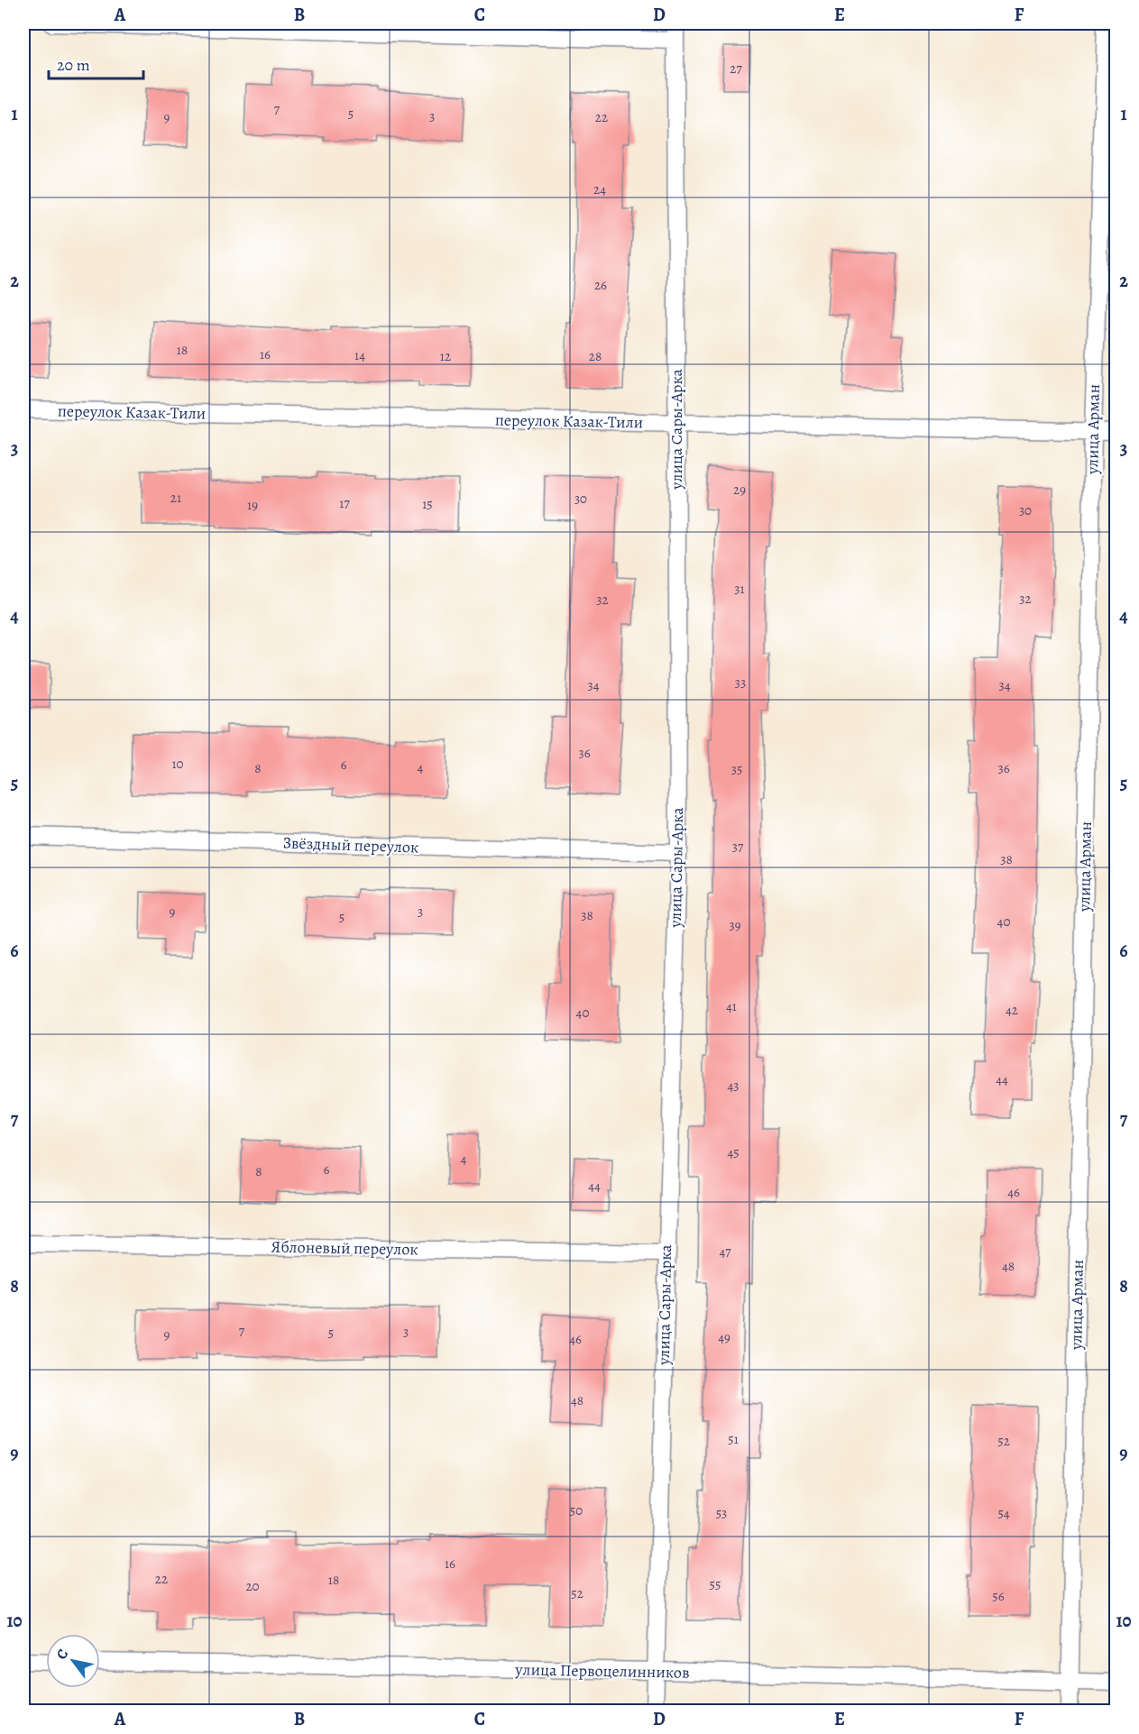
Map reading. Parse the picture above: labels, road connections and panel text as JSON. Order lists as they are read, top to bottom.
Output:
{
  "streets": {
    "lane": [
      "переулок Казак-Тили",
      "улица Сары-Арка",
      "улица Арман",
      "Звёздный переулок",
      "Яблоневый переулок",
      "улица Первоцелинников"
    ]
  },
  "crossings": [
    ["переулок Казак-Тили", "улица Сары-Арка"],
    ["переулок Казак-Тили", "улица Арман"],
    ["улица Сары-Арка", "Звёздный переулок"],
    ["улица Сары-Арка", "Яблоневый переулок"],
    ["улица Сары-Арка", "улица Первоцелинников"],
    ["улица Арман", "улица Первоцелинников"]
  ],
  "house_numbers": [
    "27",
    "7",
    "5",
    "3",
    "9",
    "22",
    "24",
    "26",
    "18",
    "16",
    "14",
    "12",
    "28",
    "29",
    "21",
    "30",
    "17",
    "15",
    "19",
    "30",
    "31",
    "32",
    "32",
    "33",
    "34",
    "34",
    "36",
    "10",
    "6",
    "4",
    "8",
    "36",
    "35",
    "37",
    "38",
    "9",
    "3",
    "38",
    "5",
    "40",
    "39",
    "41",
    "42",
    "40",
    "44",
    "43",
    "45",
    "4",
    "6",
    "8",
    "44",
    "46",
    "47",
    "48",
    "7",
    "3",
    "5",
    "9",
    "49",
    "46",
    "48",
    "51",
    "52",
    "50",
    "53",
    "54",
    "16",
    "22",
    "18",
    "55",
    "20",
    "52",
    "56"
  ],
  "scale_bar": "20 m",
  "north": "top left",
  "grid": {
    "columns": [
      "A",
      "B",
      "C",
      "D",
      "E",
      "F"
    ],
    "rows": [
      "1",
      "2",
      "3",
      "4",
      "5",
      "6",
      "7",
      "8",
      "9",
      "10"
    ]
  }
}
